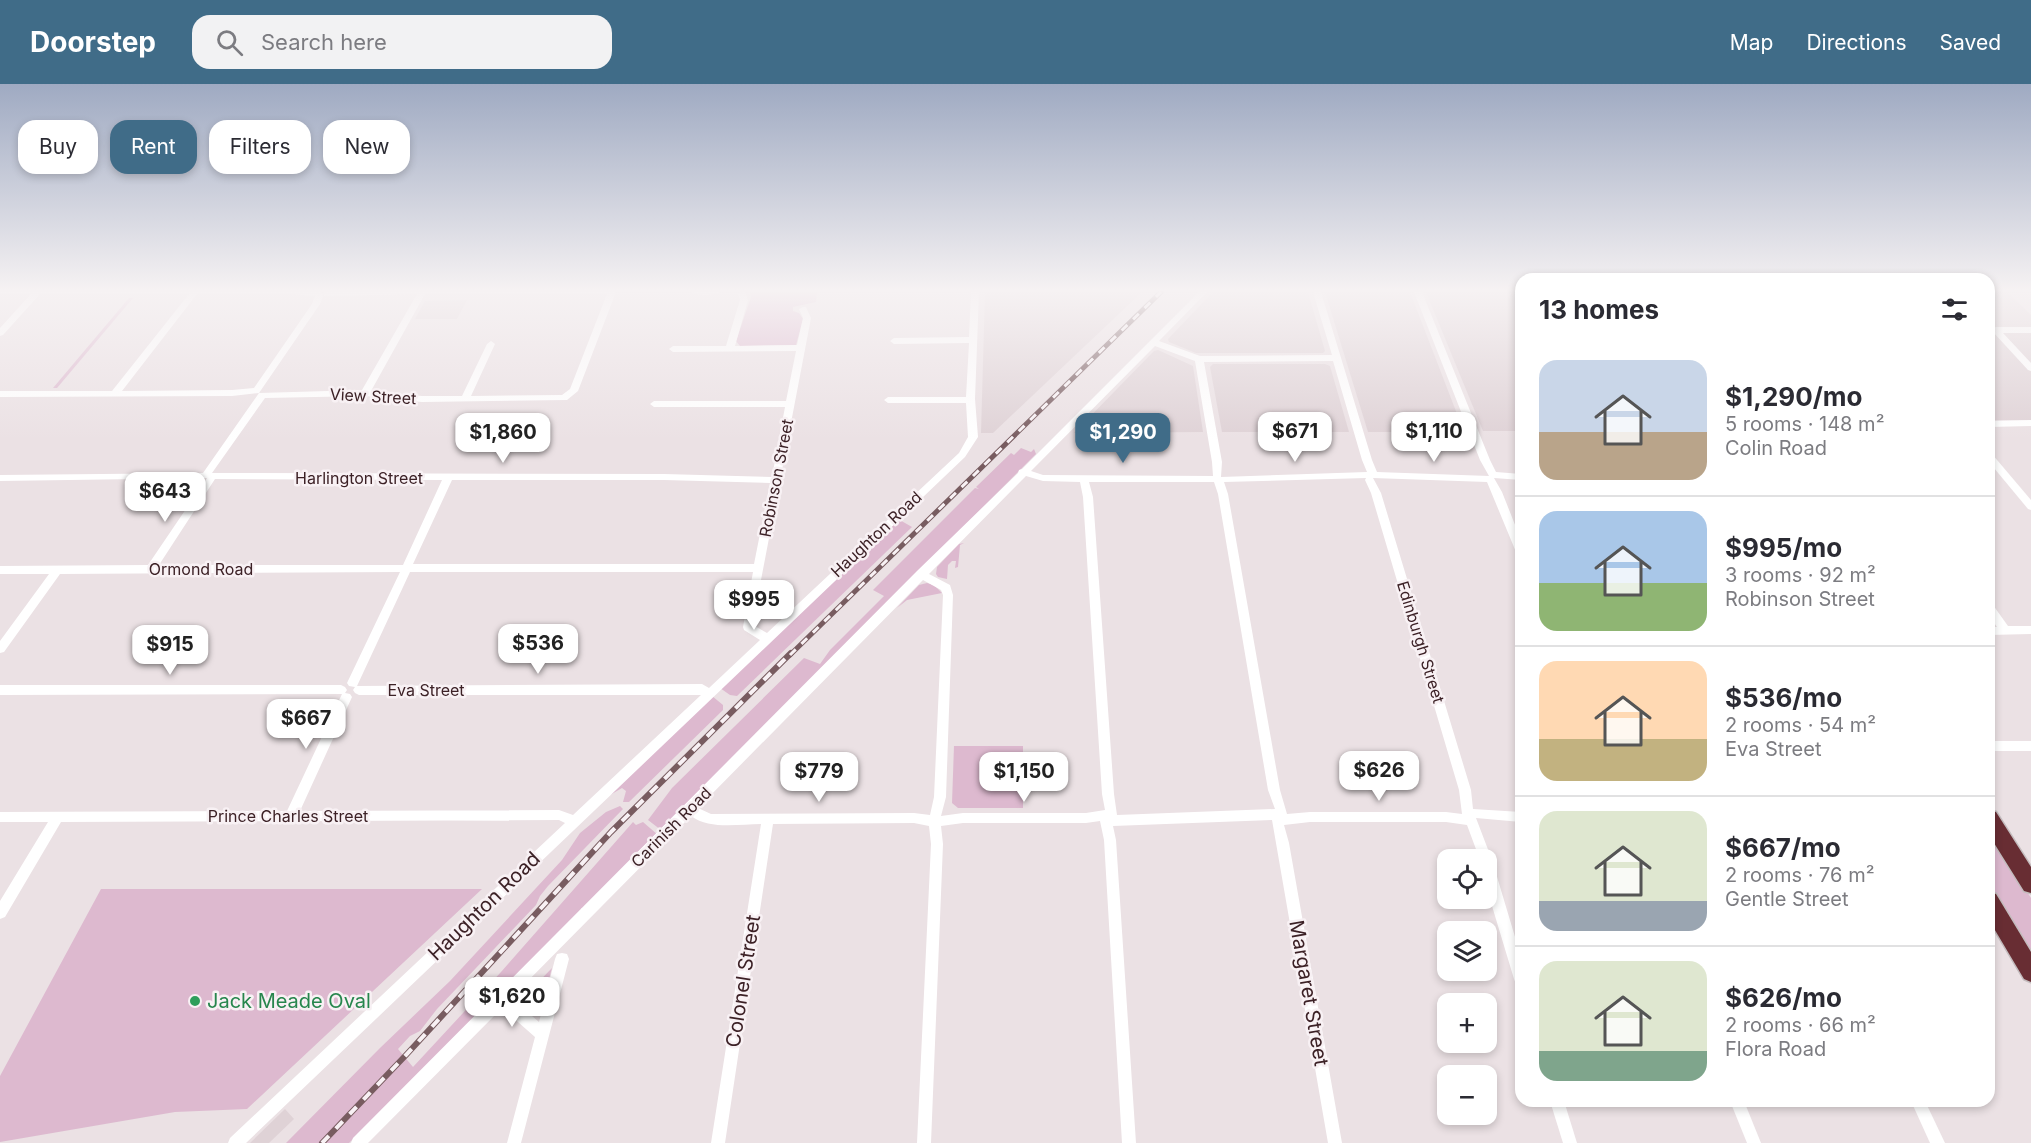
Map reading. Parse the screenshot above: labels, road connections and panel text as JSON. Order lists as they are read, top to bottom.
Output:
{
  "streets": {
    "street": [
      "View Street",
      "Harlington Street",
      "Robinson Street",
      "Haughton Road",
      "Ormond Road",
      "Edinburgh Street",
      "Eva Street",
      "Prince Charles Street",
      "Carinish Road",
      "Colonel Street",
      "Margaret Street"
    ]
  },
  "crossings": [
    ["Harlington Street", "Robinson Street"],
    ["Robinson Street", "Haughton Road"],
    ["Robinson Street", "Ormond Road"],
    ["Haughton Road", "Eva Street"],
    ["Haughton Road", "Prince Charles Street"]
  ],
  "places": ["Jack Meade Oval"],
  "page": {
    "header": "Doorstep",
    "search": "Search here",
    "nav": ["Map", "Directions", "Saved"],
    "chip": [
      "Buy",
      "Rent",
      "Filters",
      "New"
    ],
    "heading": "13 homes",
    "list": [
      {
        "name": "$1,290/mo",
        "note": "5 rooms · 148 m² · Colin Road"
      },
      {
        "name": "$995/mo",
        "note": "3 rooms · 92 m² · Robinson Street"
      },
      {
        "name": "$536/mo",
        "note": "2 rooms · 54 m² · Eva Street"
      },
      {
        "name": "$667/mo",
        "note": "2 rooms · 76 m² · Gentle Street"
      },
      {
        "name": "$626/mo",
        "note": "2 rooms · 66 m² · Flora Road"
      }
    ],
    "price": [
      "$671",
      "$1,110",
      "$1,860",
      "$1,290",
      "$643",
      "$995",
      "$536",
      "$915",
      "$667",
      "$626",
      "$779",
      "$1,150",
      "$1,620"
    ],
    "map_buttons": ["+", "−"]
  }
}
